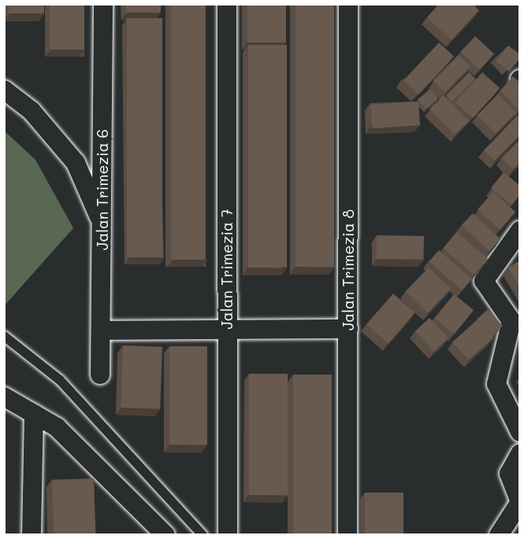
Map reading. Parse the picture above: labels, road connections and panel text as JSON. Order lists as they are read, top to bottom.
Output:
{
  "streets": {
    "street": ["Jalan Trimezia 6", "Jalan Trimezia 7", "Jalan Trimezia 8"]
  }
}
